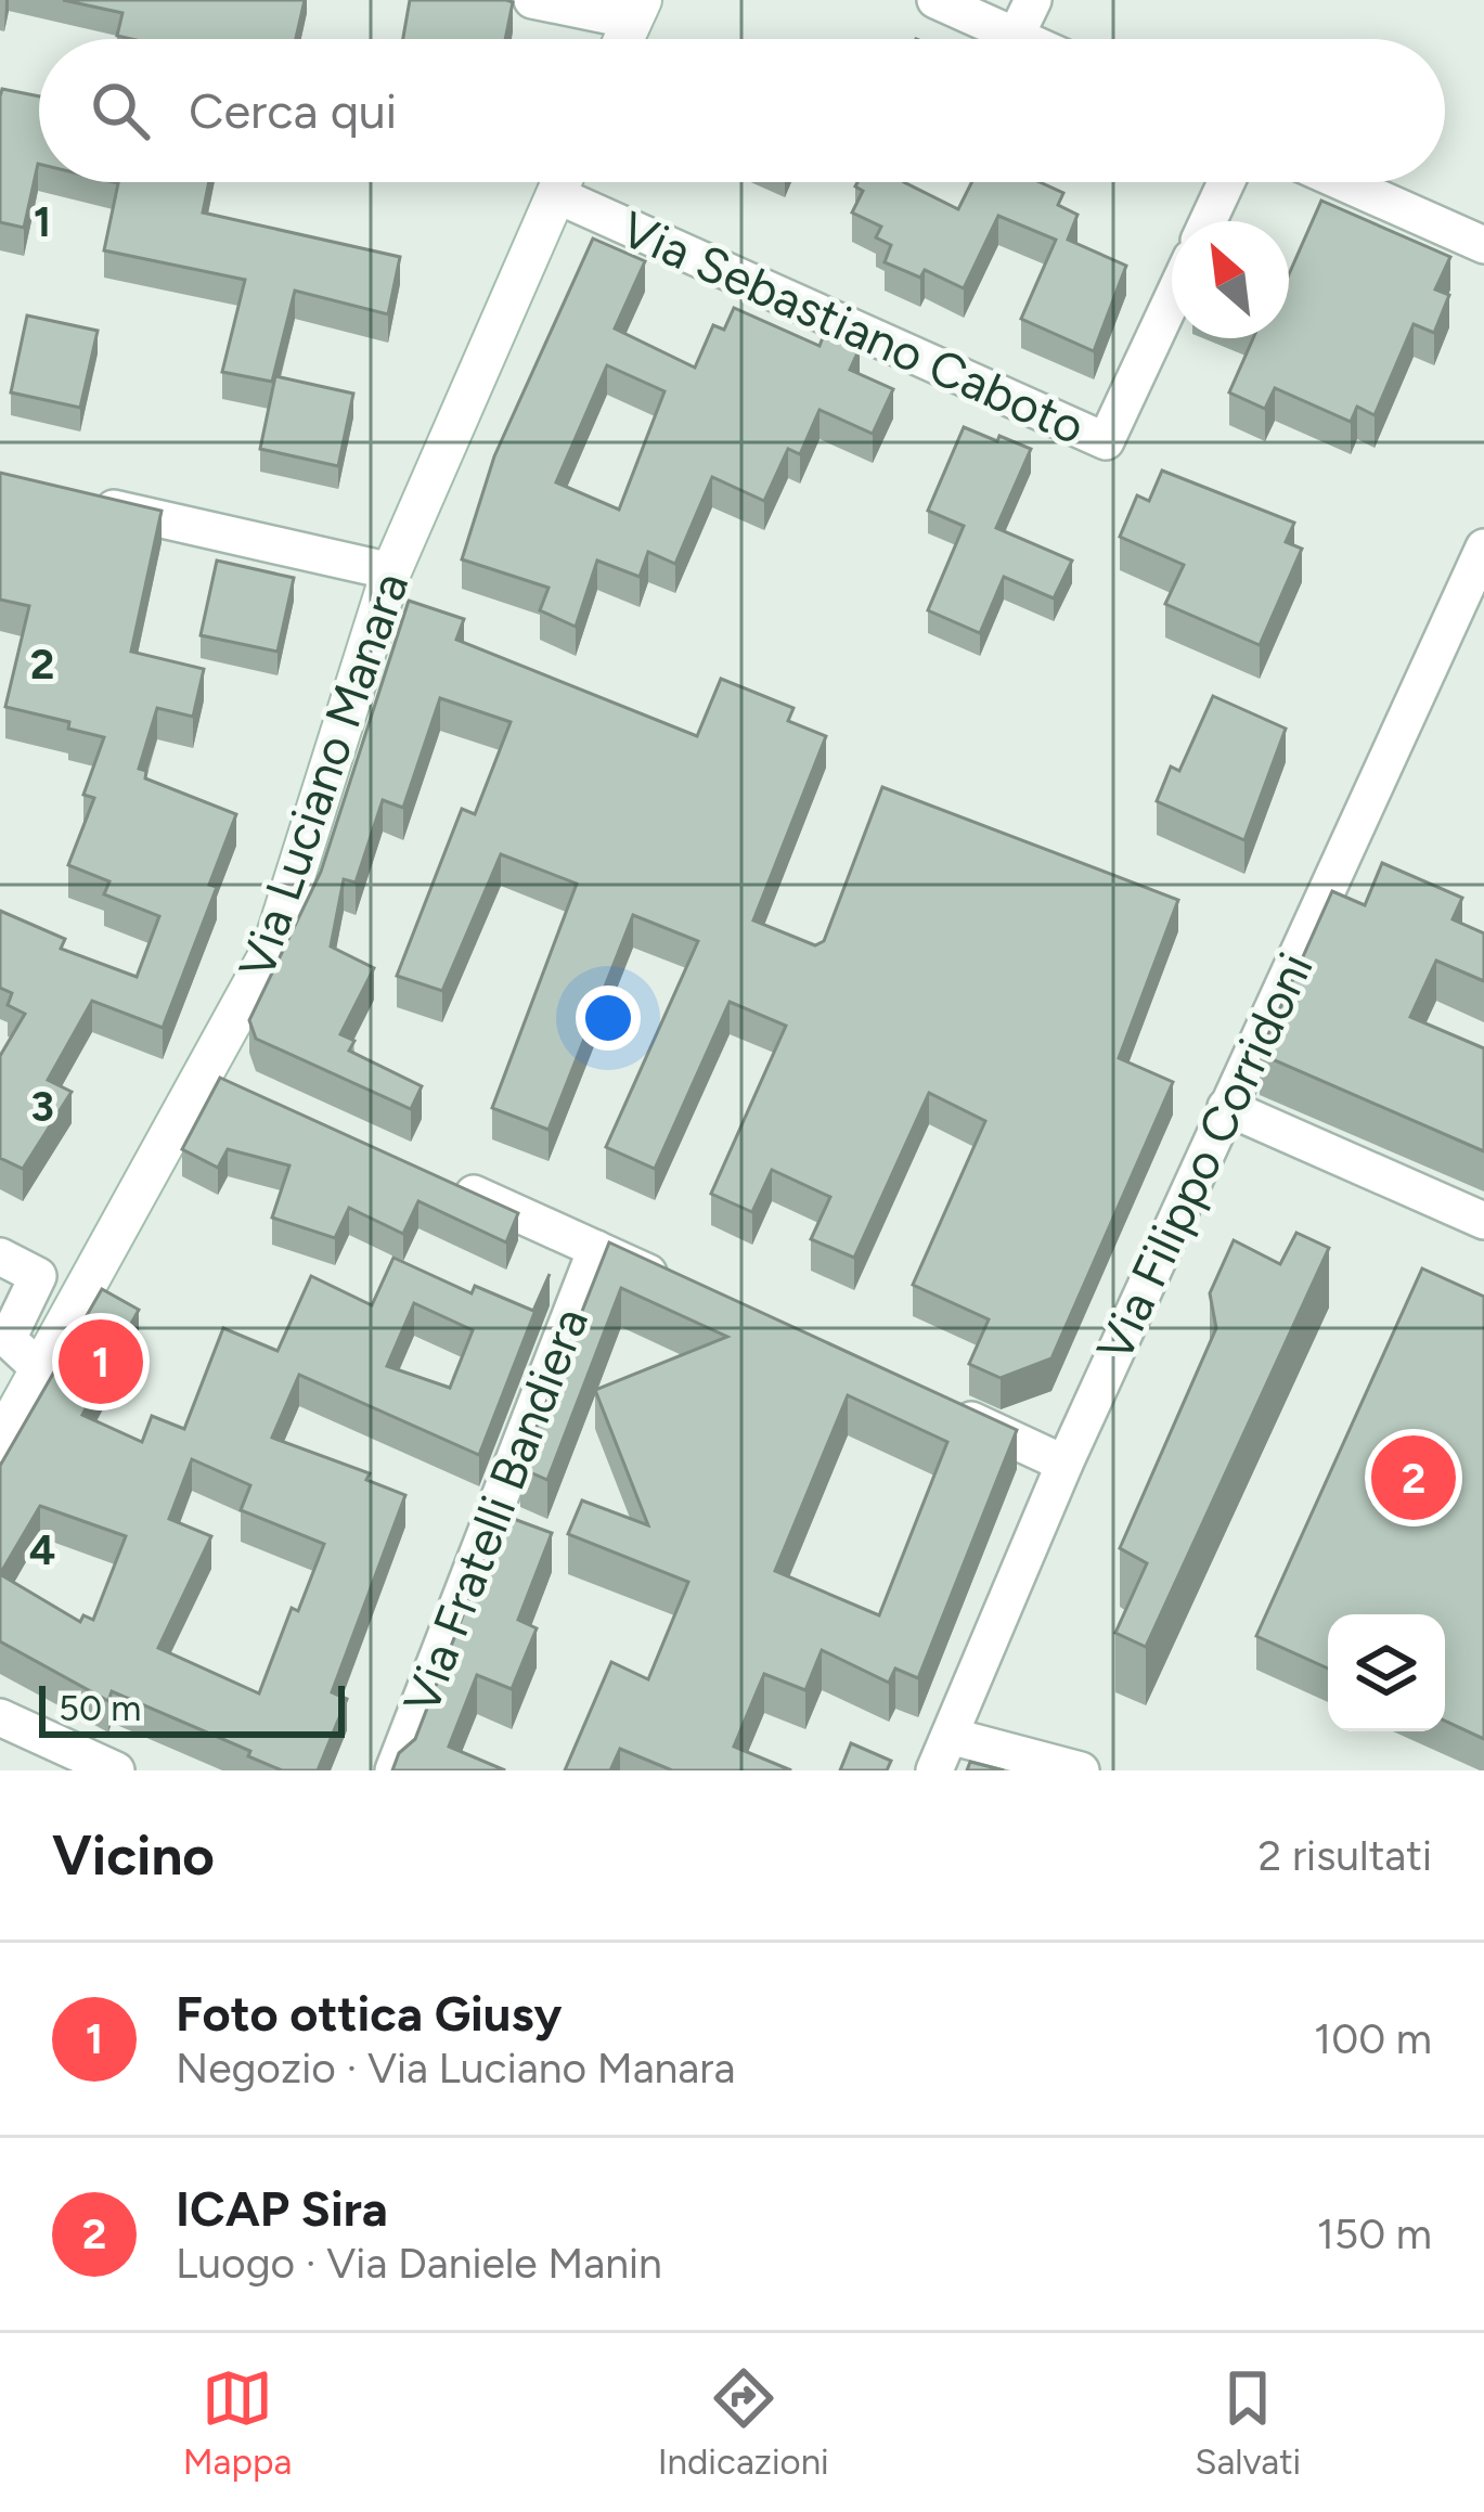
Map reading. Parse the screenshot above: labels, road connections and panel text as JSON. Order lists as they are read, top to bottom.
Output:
{
  "streets": {
    "main road": ["Via Luciano Manara"],
    "street": ["Via Sebastiano Caboto", "Via Filippo Corridoni", "Via Fratelli Bandiera"]
  },
  "scale_bar": "50 m",
  "north": "top left",
  "page": {
    "search": "Cerca qui",
    "pins": ["1", "2"],
    "scale": "50 m",
    "heading": ["Vicino", "2 risultati"],
    "list": [
      {
        "mark": "1",
        "name": "Foto ottica Giusy",
        "note": "Negozio · Via Luciano Manara",
        "value": "100 m"
      },
      {
        "mark": "2",
        "name": "ICAP Sira",
        "note": "Luogo · Via Daniele Manin",
        "value": "150 m"
      }
    ],
    "nav": ["Mappa", "Indicazioni", "Salvati"]
  },
  "grid": {
    "rows": [
      "1",
      "2",
      "3",
      "4"
    ]
  }
}
